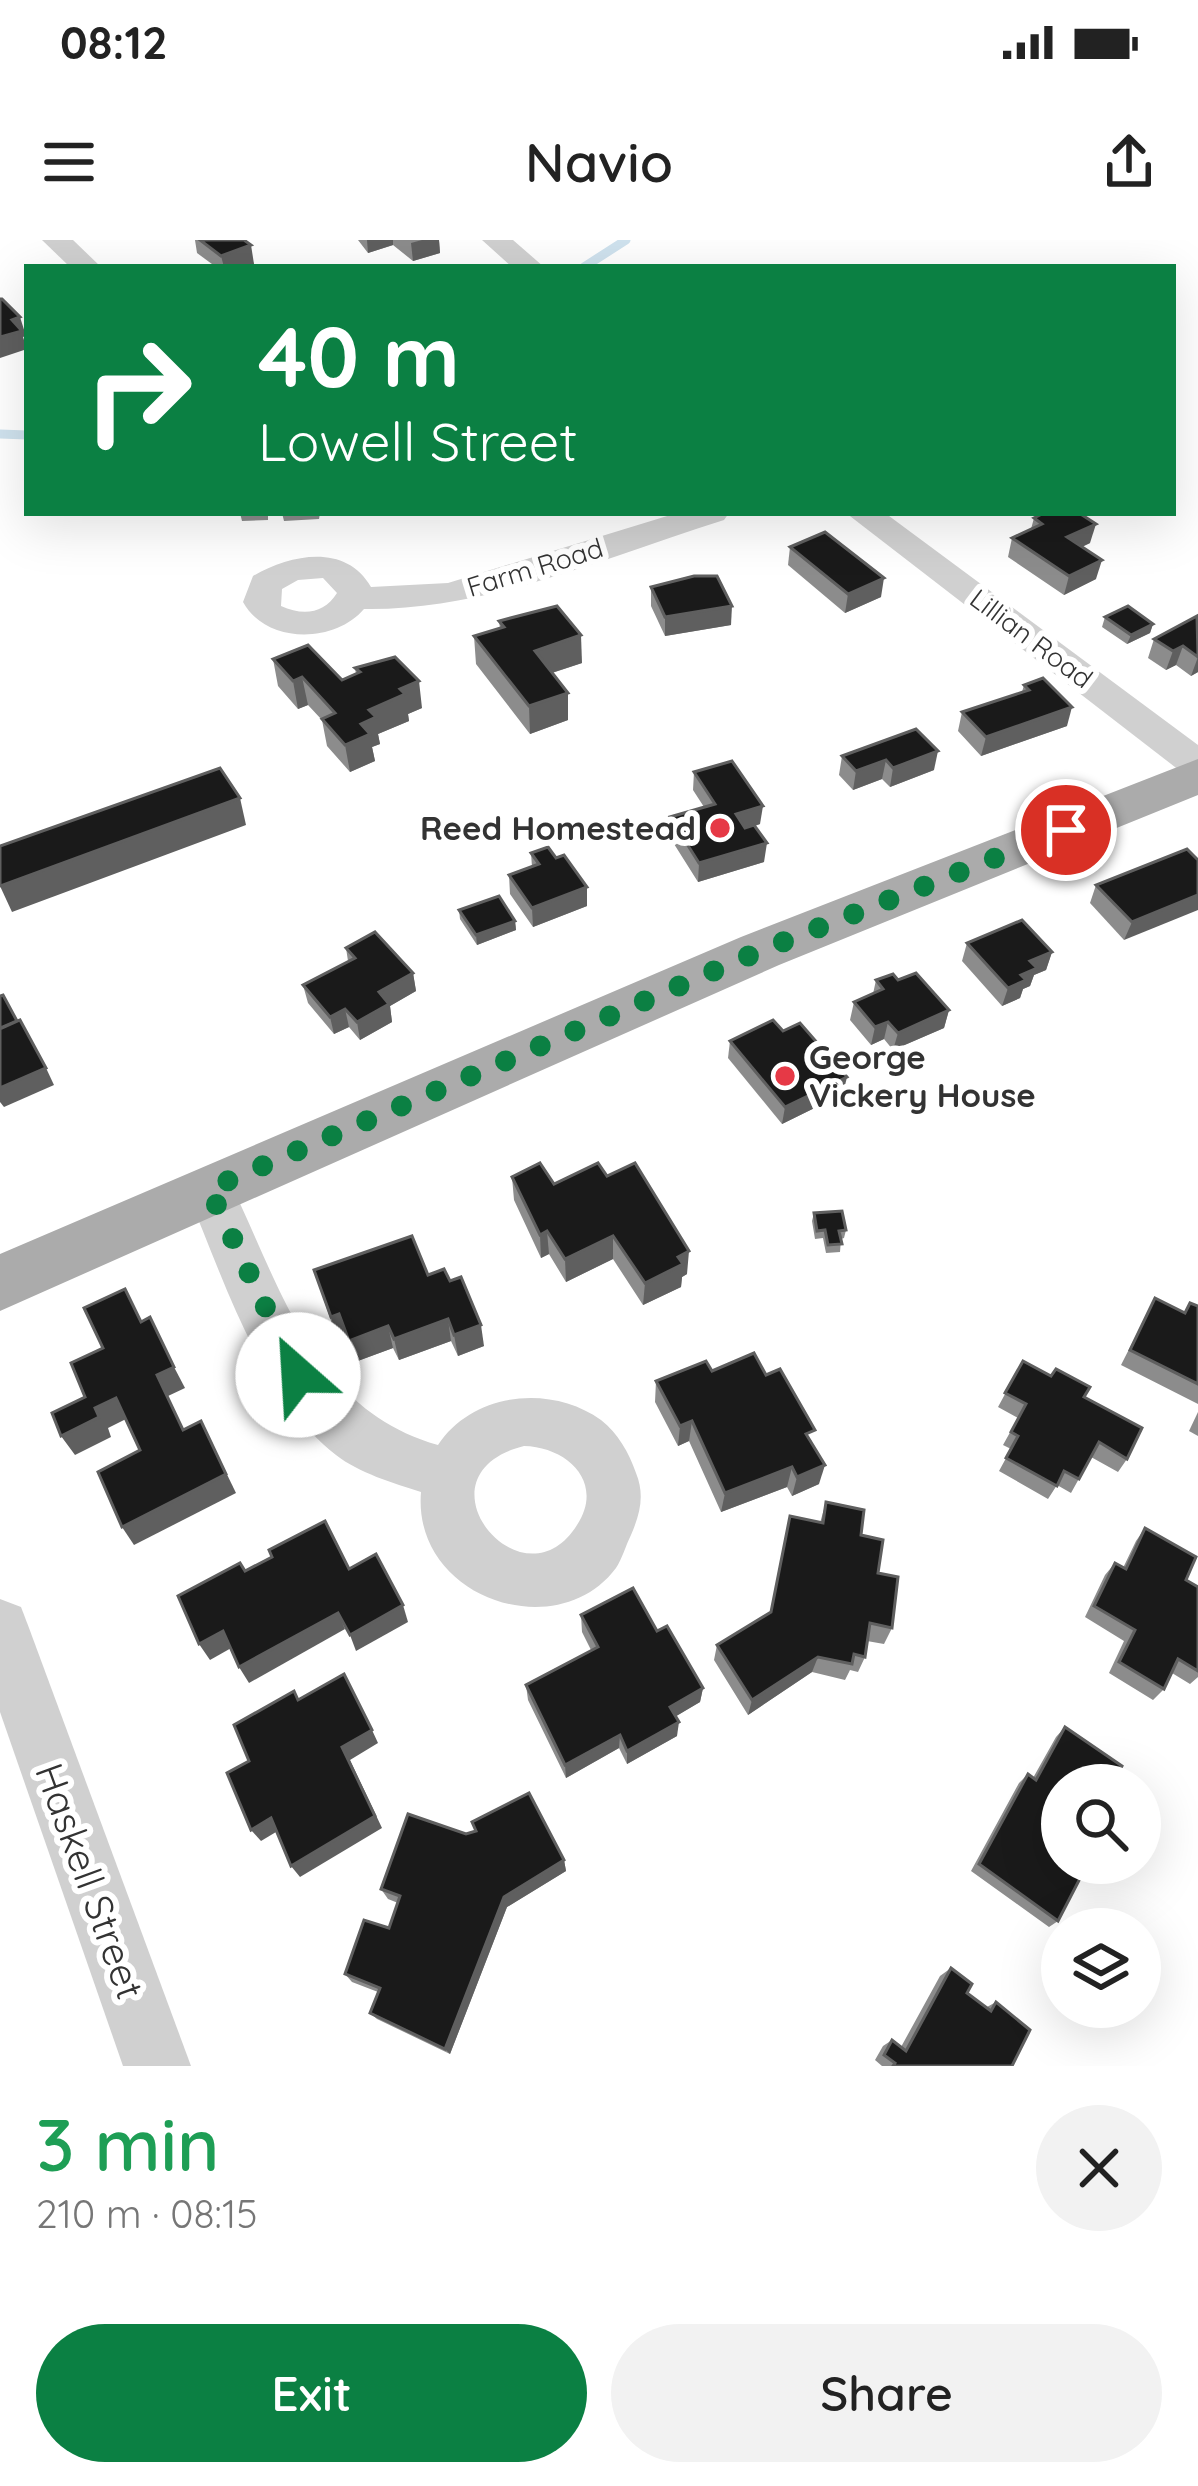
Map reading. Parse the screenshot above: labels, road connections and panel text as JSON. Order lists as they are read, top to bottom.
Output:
{
  "streets": {
    "street": ["Farm Road", "Lillian Road", "Haskell Street"]
  },
  "places": ["Reed Homestead", "George Vickery House"],
  "page": {
    "status": "08:12",
    "header": "Navio",
    "turn": ["40 m", "Lowell Street"],
    "heading": ["3 min", "210 m · 08:15"],
    "buttons": ["Exit", "Share"]
  }
}
